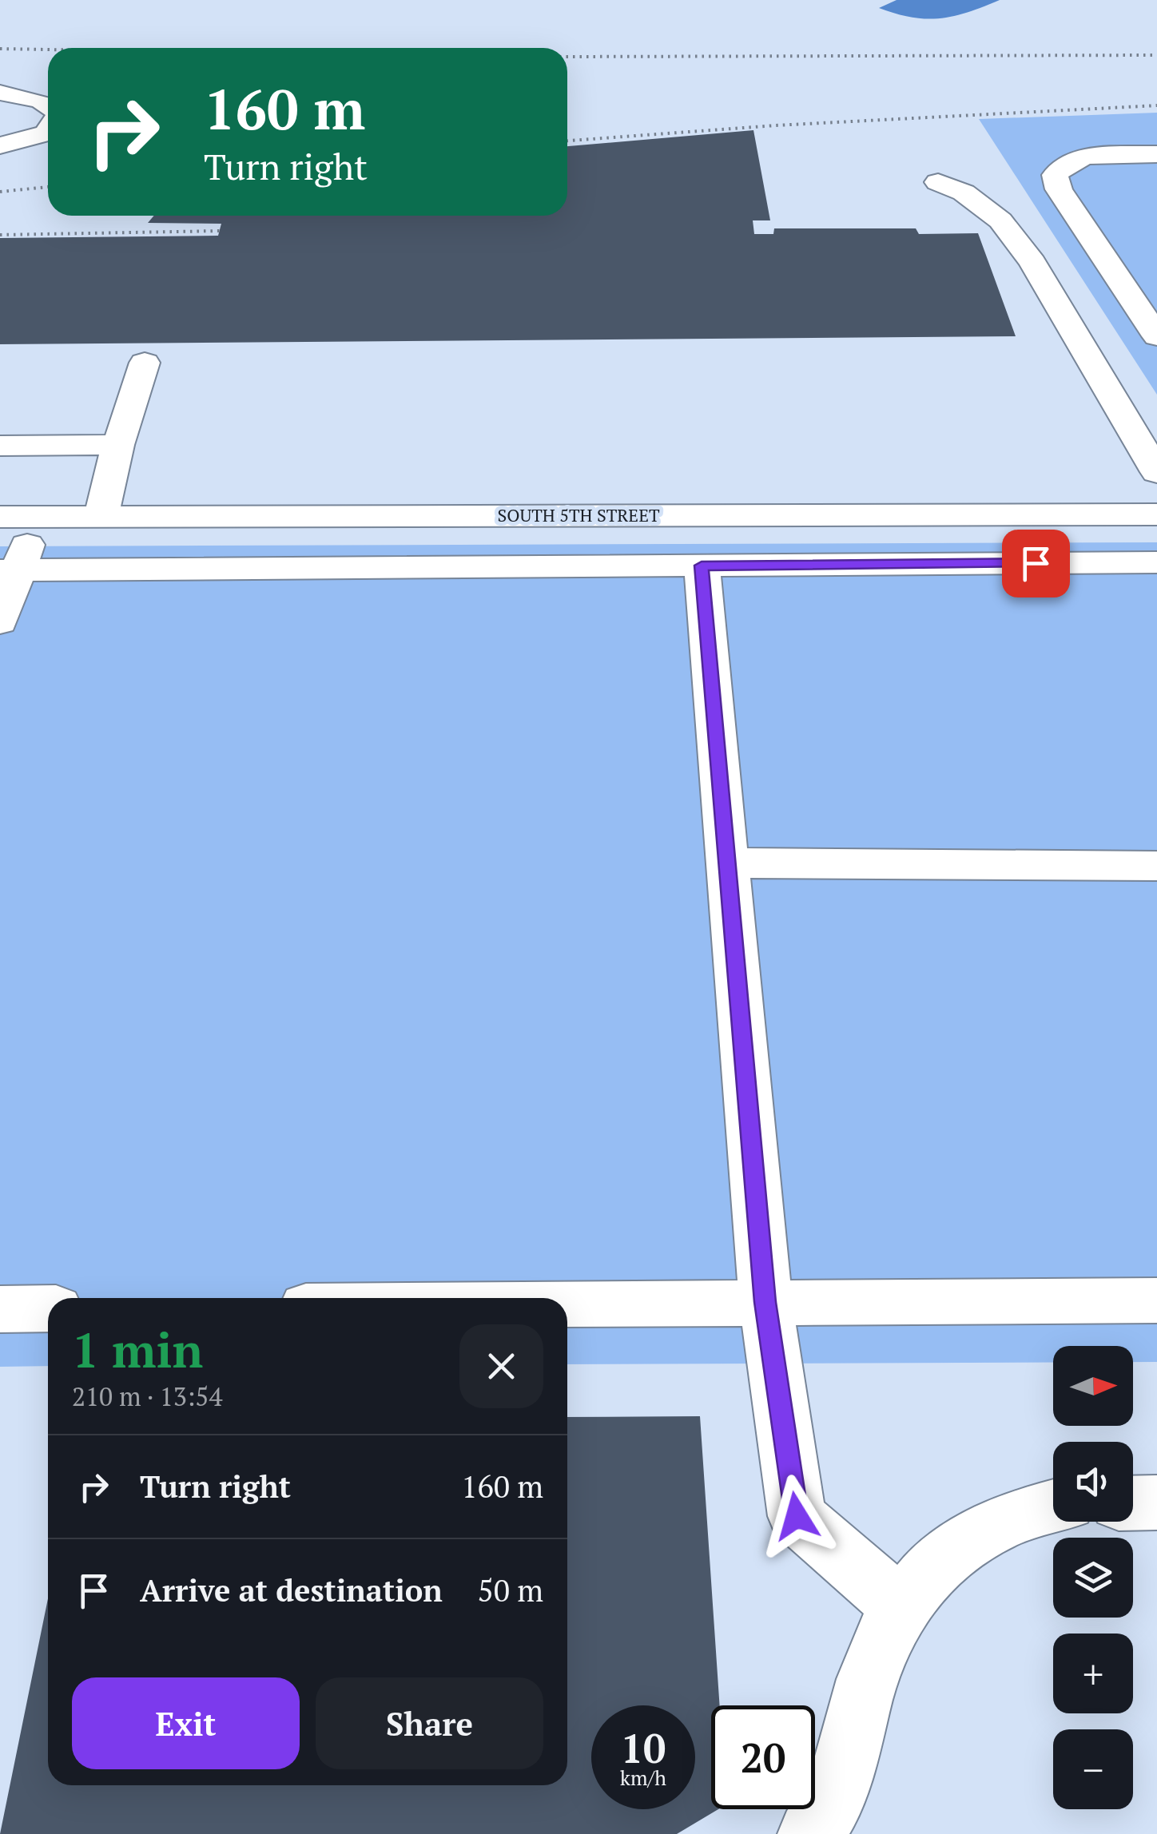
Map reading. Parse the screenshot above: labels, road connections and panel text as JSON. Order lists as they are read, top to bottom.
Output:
{
  "streets": {
    "street": ["SOUTH 5TH STREET"]
  },
  "north": "right",
  "page": {
    "turn": ["160 m", "Turn right"],
    "heading": ["1 min", "210 m · 13:54"],
    "map_buttons": ["+", "−"],
    "list": [
      {
        "name": "Turn right",
        "value": "160 m"
      },
      {
        "name": "Arrive at destination",
        "value": "50 m"
      }
    ],
    "buttons": ["Exit", "Share"],
    "speed": "10 km/h",
    "limit": "20"
  }
}
